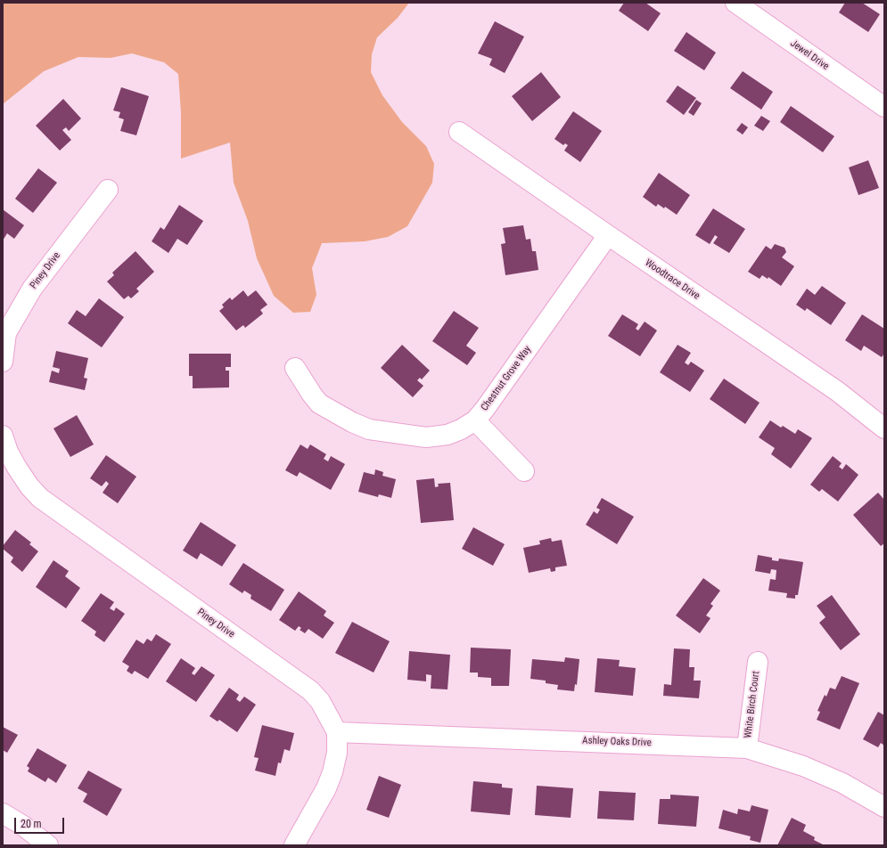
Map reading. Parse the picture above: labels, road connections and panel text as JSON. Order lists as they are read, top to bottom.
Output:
{
  "streets": {
    "street": [
      "Jewel Drive",
      "Piney Drive",
      "Woodtrace Drive",
      "Chestnut Grove Way",
      "White Birch Court",
      "Ashley Oaks Drive"
    ]
  },
  "crossings": [
    ["Piney Drive", "Ashley Oaks Drive"],
    ["Woodtrace Drive", "Chestnut Grove Way"],
    ["White Birch Court", "Ashley Oaks Drive"]
  ],
  "scale_bar": "20 m"
}
